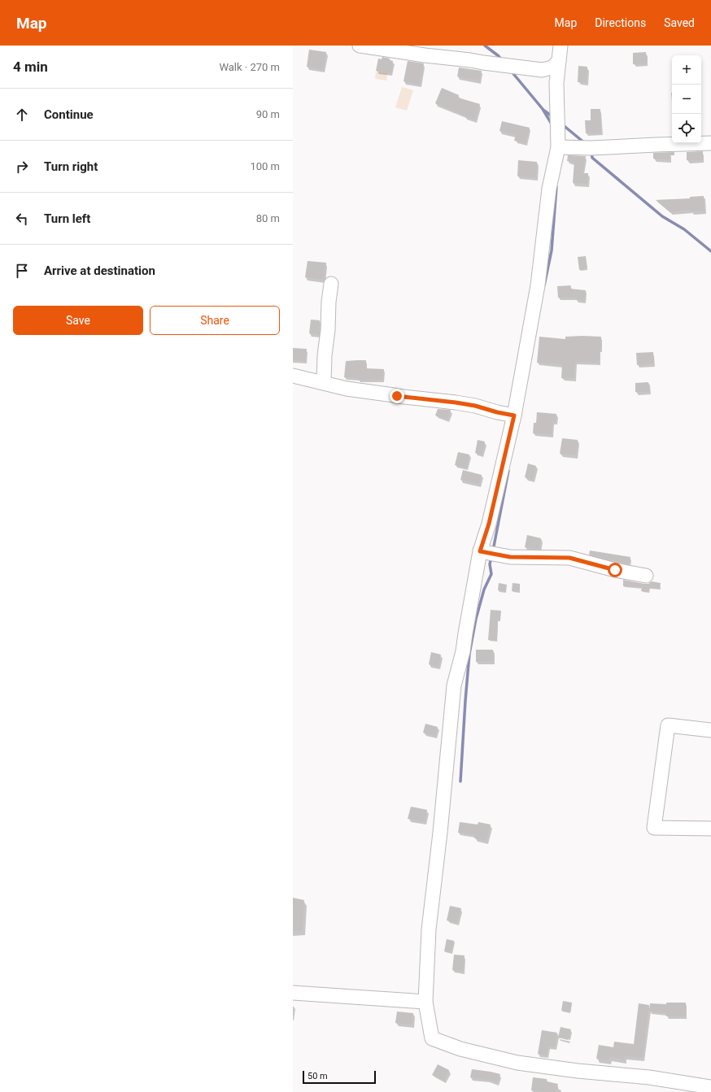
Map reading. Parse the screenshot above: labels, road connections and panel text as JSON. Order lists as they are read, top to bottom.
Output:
{
  "scale_bar": "50 m",
  "page": {
    "header": "Map",
    "nav": ["Map", "Directions", "Saved"],
    "heading": ["4 min", "Walk · 270 m"],
    "map_buttons": ["+", "−"],
    "list": [
      ["Continue", "90 m"],
      ["Turn right", "100 m"],
      ["Turn left", "80 m"],
      "Arrive at destination"
    ],
    "buttons": ["Save", "Share"],
    "scale": "50 m"
  }
}
